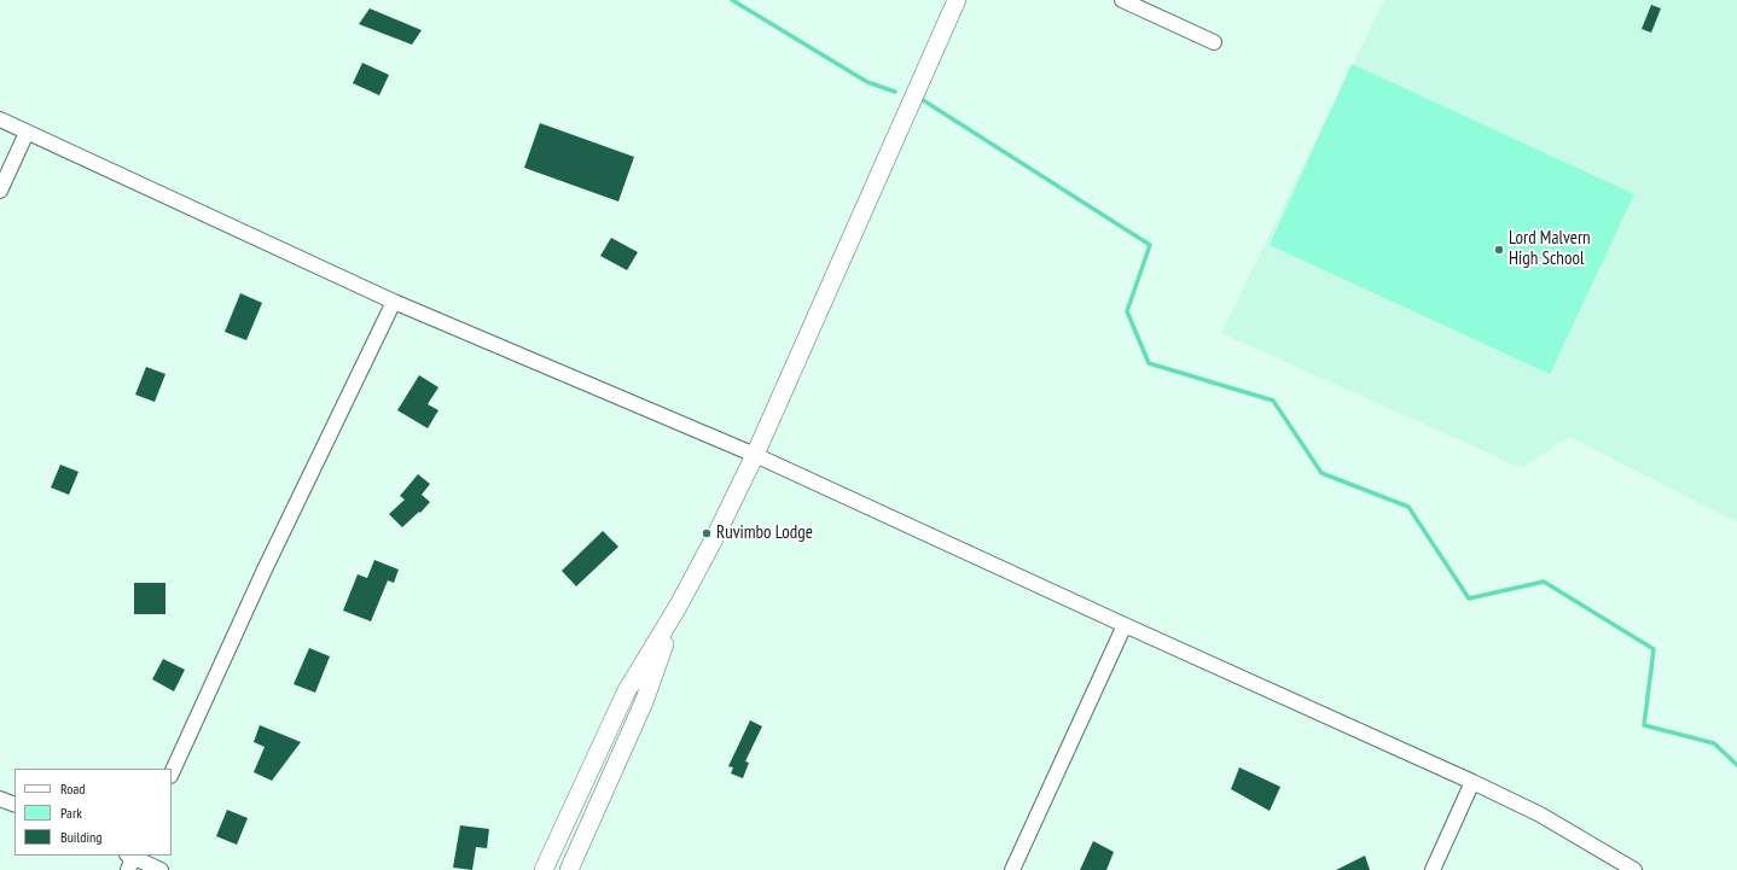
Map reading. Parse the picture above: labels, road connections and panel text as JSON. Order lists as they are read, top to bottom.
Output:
{
  "places": ["Lord Malvern High School", "Ruvimbo Lodge"],
  "legend": ["Road", "Park", "Building"]
}
